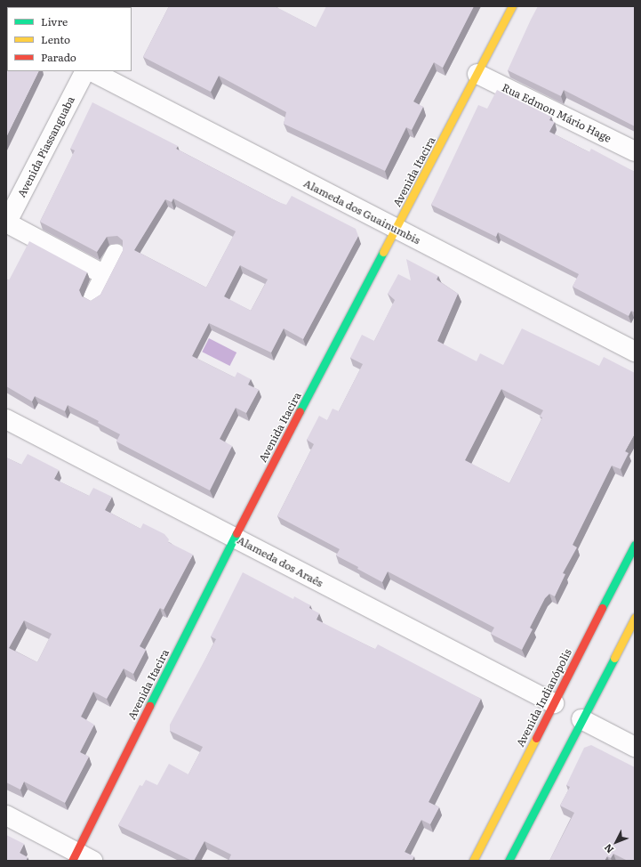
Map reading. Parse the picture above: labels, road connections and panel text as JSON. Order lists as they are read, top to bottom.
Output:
{
  "streets": {
    "street": [
      "Rua Edmon Mário Hage",
      "Avenida Piassanguaba",
      "Avenida Itacira",
      "Alameda dos Guainumbis",
      "Alameda dos Araês",
      "Avenida Indianópolis"
    ]
  },
  "crossings": [
    ["Rua Edmon Mário Hage", "Avenida Itacira"],
    ["Avenida Itacira", "Alameda dos Guainumbis"],
    ["Avenida Itacira", "Alameda dos Araês"],
    ["Alameda dos Araês", "Avenida Indianópolis"]
  ],
  "legend": ["Livre", "Lento", "Parado"],
  "north": "bottom left"
}
